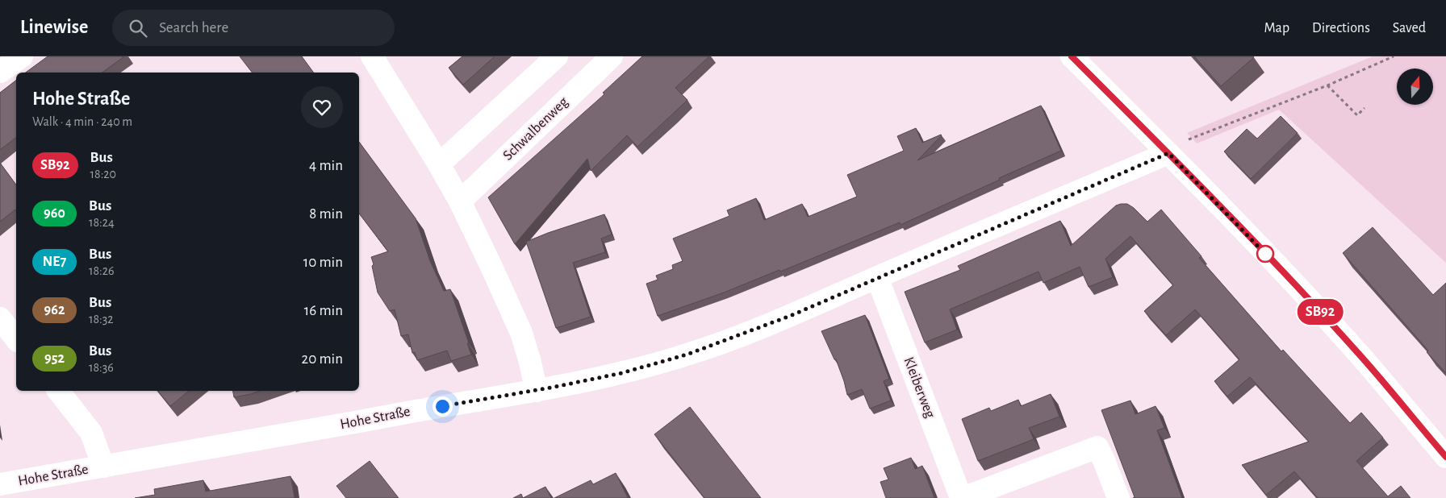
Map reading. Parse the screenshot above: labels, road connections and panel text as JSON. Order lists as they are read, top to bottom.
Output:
{
  "streets": {
    "street": ["Schwalbenweg", "Kleiberweg", "Hohe Straße"]
  },
  "crossings": [
    ["Kleiberweg", "Hohe Straße"]
  ],
  "lines": ["bus line SB92"],
  "north": "top",
  "page": {
    "header": "Linewise",
    "search": "Search here",
    "nav": ["Map", "Directions", "Saved"],
    "on_map": "SB92",
    "heading": ["Hohe Straße", "Walk · 4 min · 240 m"],
    "list": [
      {
        "mark": "SB92",
        "name": "Bus",
        "note": "18:20",
        "value": "4 min"
      },
      {
        "mark": "960",
        "name": "Bus",
        "note": "18:24",
        "value": "8 min"
      },
      {
        "mark": "NE7",
        "name": "Bus",
        "note": "18:26",
        "value": "10 min"
      },
      {
        "mark": "962",
        "name": "Bus",
        "note": "18:32",
        "value": "16 min"
      },
      {
        "mark": "952",
        "name": "Bus",
        "note": "18:36",
        "value": "20 min"
      }
    ]
  }
}
